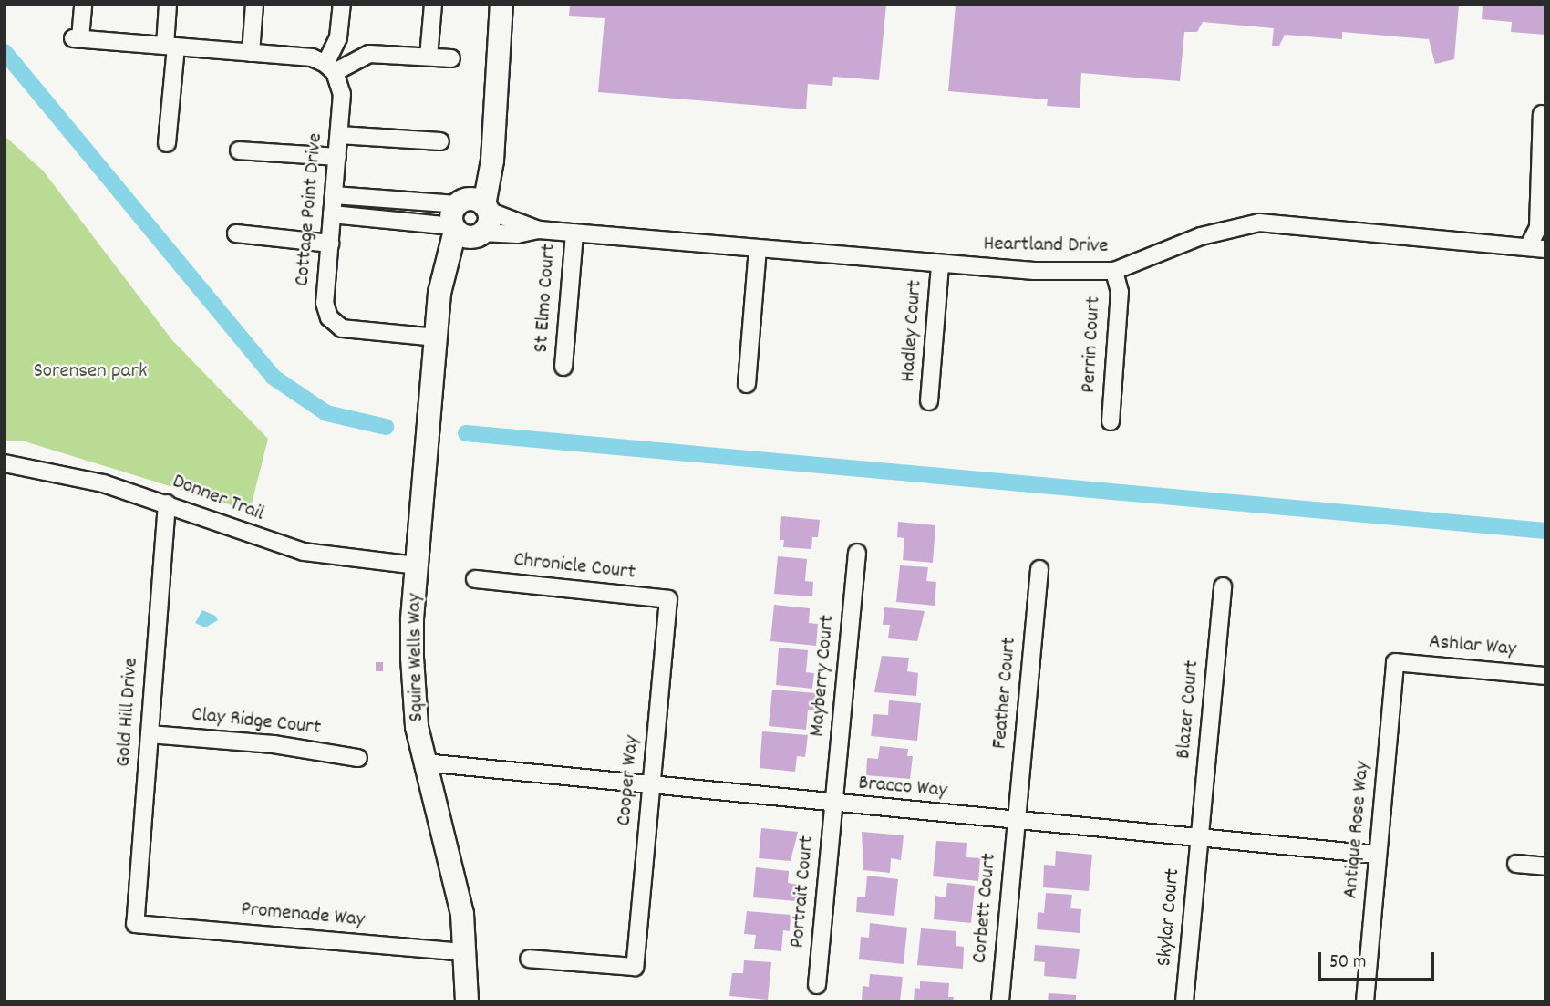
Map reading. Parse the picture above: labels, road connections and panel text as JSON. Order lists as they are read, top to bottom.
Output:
{
  "streets": {
    "street": [
      "Cottage Point Drive",
      "Heartland Drive",
      "St Elmo Court",
      "Hadley Court",
      "Perrin Court",
      "Donner Trail",
      "Chronicle Court",
      "Ashlar Way",
      "Squire Wells Way",
      "Mayberry Court",
      "Feather Court",
      "Blazer Court",
      "Gold Hill Drive",
      "Clay Ridge Court",
      "Cooper Way",
      "Bracco Way",
      "Antique Rose Way",
      "Portrait Court",
      "Corbett Court",
      "Promenade Way",
      "Skylar Court"
    ]
  },
  "crossings": [
    ["Cottage Point Drive", "Squire Wells Way"],
    ["Heartland Drive", "St Elmo Court"],
    ["Heartland Drive", "Hadley Court"],
    ["Heartland Drive", "Perrin Court"],
    ["Heartland Drive", "Squire Wells Way"],
    ["Donner Trail", "Squire Wells Way"],
    ["Donner Trail", "Gold Hill Drive"],
    ["Chronicle Court", "Cooper Way"],
    ["Ashlar Way", "Antique Rose Way"],
    ["Squire Wells Way", "Bracco Way"],
    ["Squire Wells Way", "Promenade Way"],
    ["Mayberry Court", "Bracco Way"],
    ["Mayberry Court", "Portrait Court"],
    ["Feather Court", "Bracco Way"],
    ["Feather Court", "Corbett Court"],
    ["Blazer Court", "Bracco Way"],
    ["Blazer Court", "Skylar Court"],
    ["Gold Hill Drive", "Clay Ridge Court"],
    ["Gold Hill Drive", "Promenade Way"],
    ["Cooper Way", "Bracco Way"],
    ["Bracco Way", "Antique Rose Way"],
    ["Bracco Way", "Portrait Court"],
    ["Bracco Way", "Corbett Court"],
    ["Bracco Way", "Skylar Court"]
  ],
  "parks": ["Sorensen park"],
  "scale_bar": "50 m"
}
